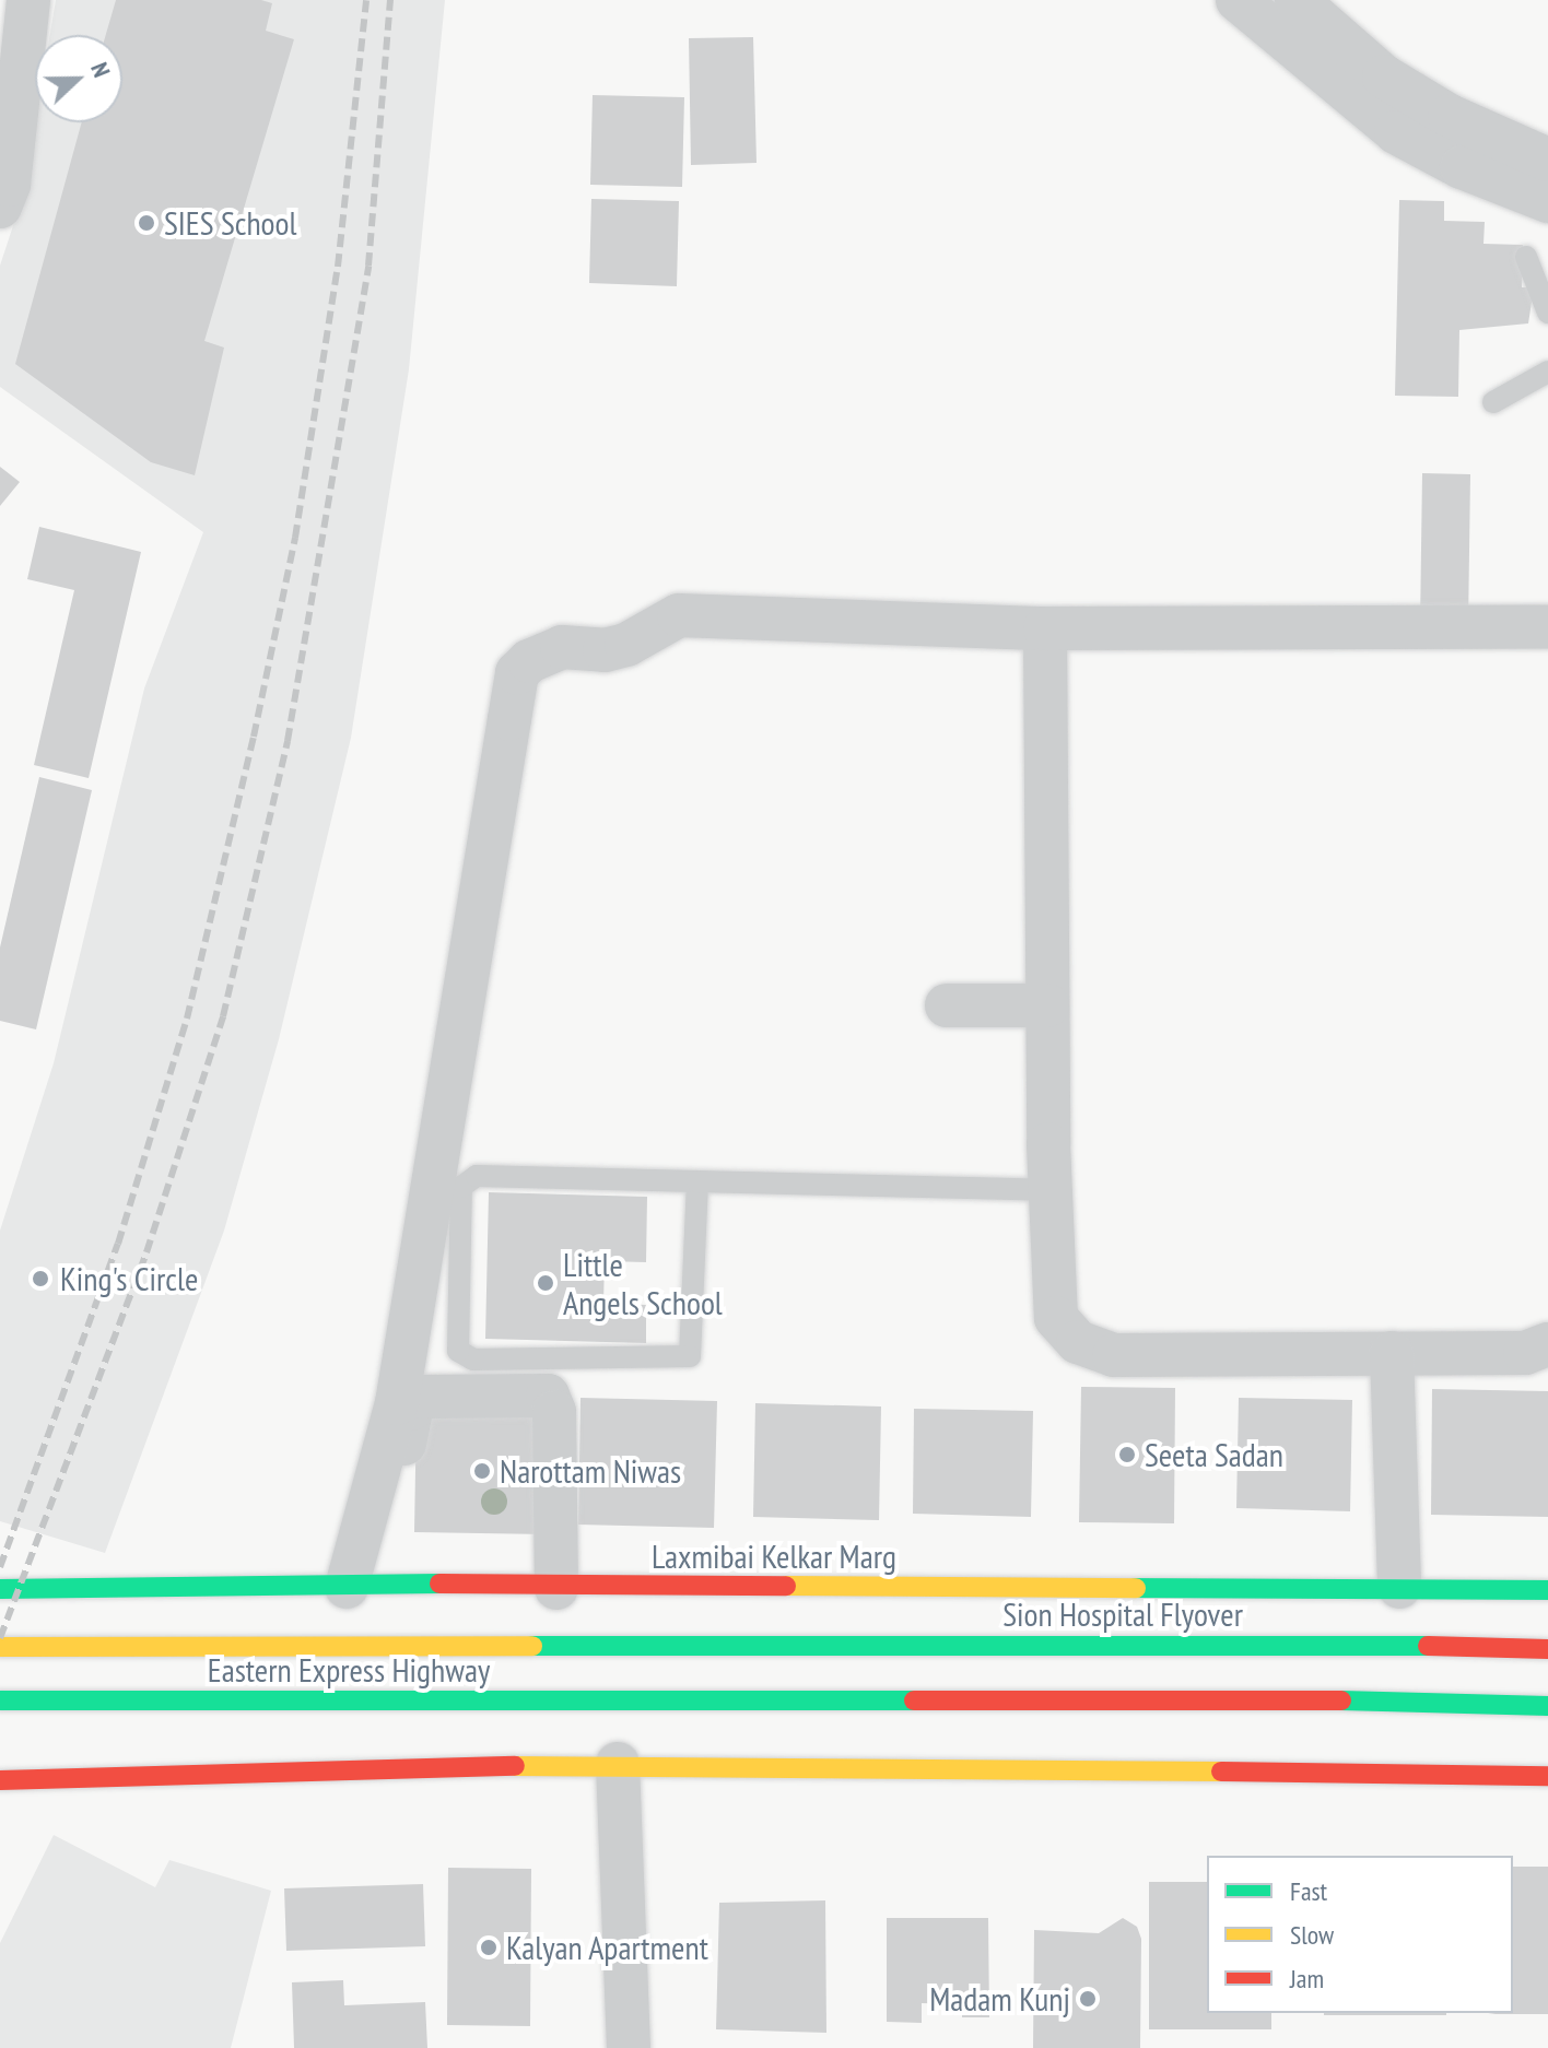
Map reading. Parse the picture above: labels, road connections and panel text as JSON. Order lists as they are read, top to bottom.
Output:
{
  "streets": {
    "highway": ["Laxmibai Kelkar Marg", "Sion Hospital Flyover", "Eastern Express Highway"]
  },
  "crossings": [
    ["Sion Hospital Flyover", "Eastern Express Highway"]
  ],
  "places": [
    "SIES School",
    "King's Circle",
    "Little Angels School",
    "Seeta Sadan",
    "Narottam Niwas",
    "Kalyan Apartment",
    "Madam Kunj"
  ],
  "legend": ["Fast", "Slow", "Jam"],
  "north": "right"
}
